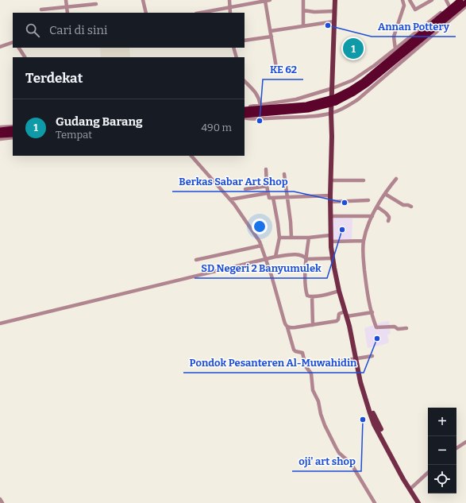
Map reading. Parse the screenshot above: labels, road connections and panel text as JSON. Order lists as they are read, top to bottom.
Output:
{
  "places": [
    "Annan Pottery",
    "KE 62",
    "Berkas Sabar Art Shop",
    "SD Negeri 2 Banyumulek",
    "Pondok Pesanteren Al-Muwahidin",
    "oji' art shop"
  ],
  "page": {
    "search": "Cari di sini",
    "pins": "1",
    "heading": "Terdekat",
    "list": [
      {
        "mark": "1",
        "name": "Gudang Barang",
        "note": "Tempat",
        "value": "490 m"
      }
    ],
    "map_buttons": ["+", "−"]
  }
}
